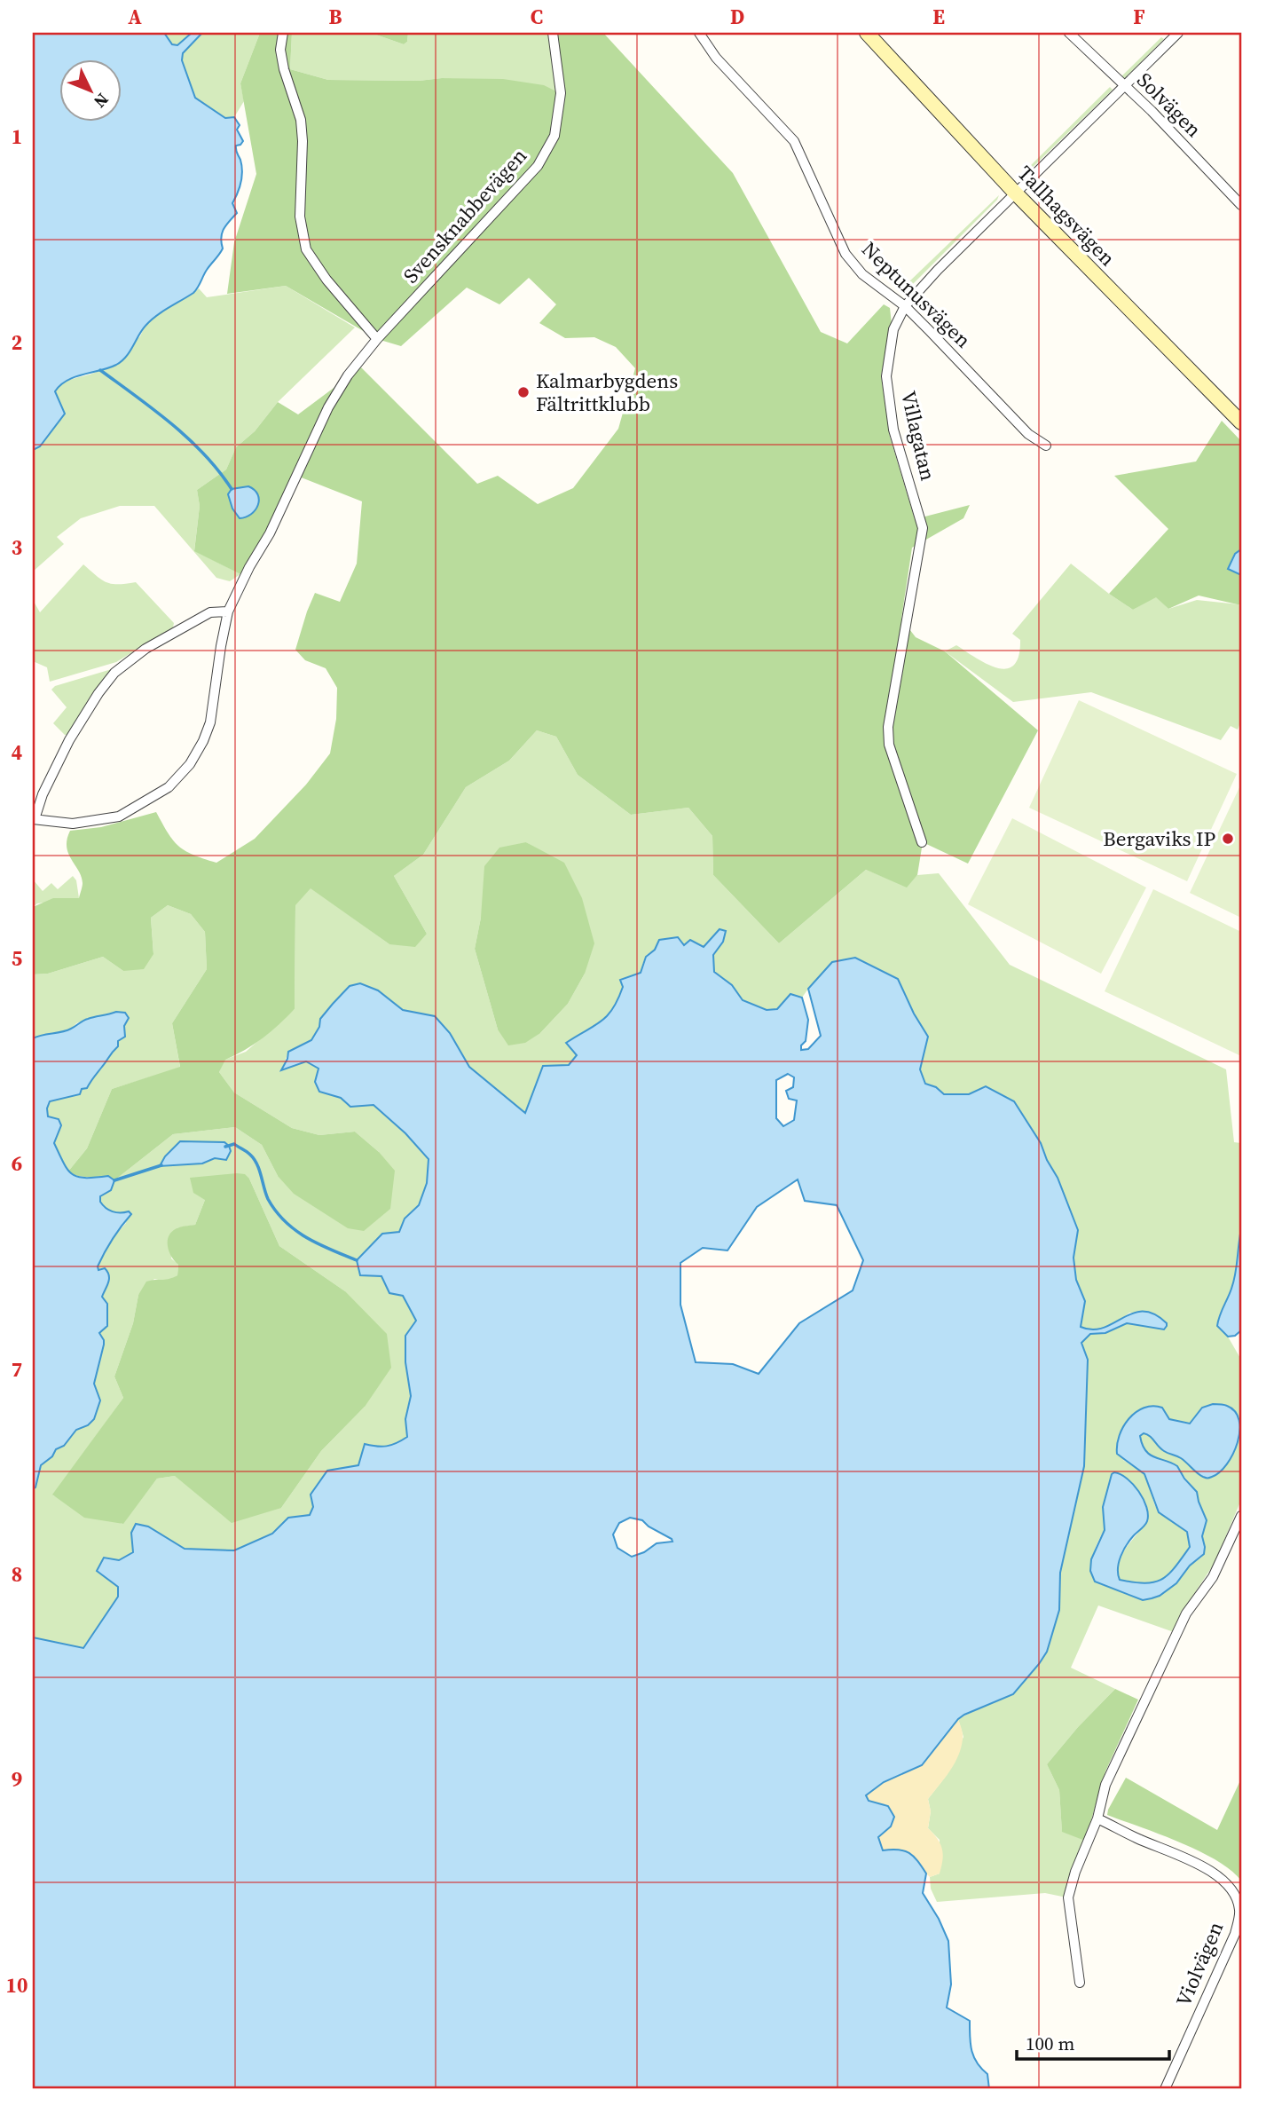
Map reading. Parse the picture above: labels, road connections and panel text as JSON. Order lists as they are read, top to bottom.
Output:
{
  "streets": {
    "main road": ["Tallhagsvägen"],
    "street": [
      "Solvägen",
      "Svensknabbevägen",
      "Neptunusvägen",
      "Villagatan",
      "Violvägen"
    ]
  },
  "crossings": [
    ["Solvägen", "Villagatan"],
    ["Tallhagsvägen", "Villagatan"],
    ["Neptunusvägen", "Villagatan"]
  ],
  "places": ["Kalmarbygdens Fältrittklubb", "Bergaviks IP"],
  "scale_bar": "100 m",
  "north": "bottom right",
  "grid": {
    "columns": [
      "A",
      "B",
      "C",
      "D",
      "E",
      "F"
    ],
    "rows": [
      "1",
      "2",
      "3",
      "4",
      "5",
      "6",
      "7",
      "8",
      "9",
      "10"
    ]
  }
}
